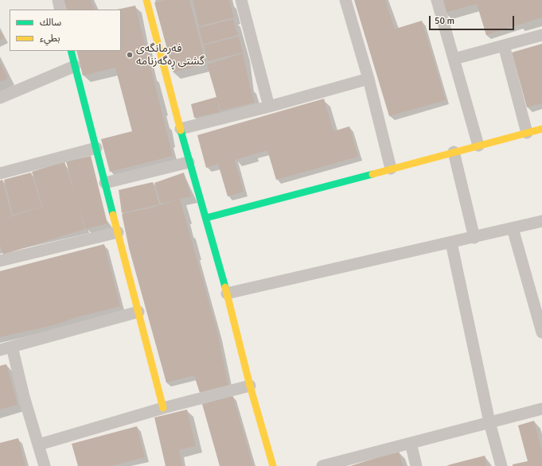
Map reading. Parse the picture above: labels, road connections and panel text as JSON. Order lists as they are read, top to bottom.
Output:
{
  "places": ["فەرمانگەی گشتی ڕەگەزنامە"],
  "legend": ["سالك", "بطيء"],
  "scale_bar": "50 m"
}
